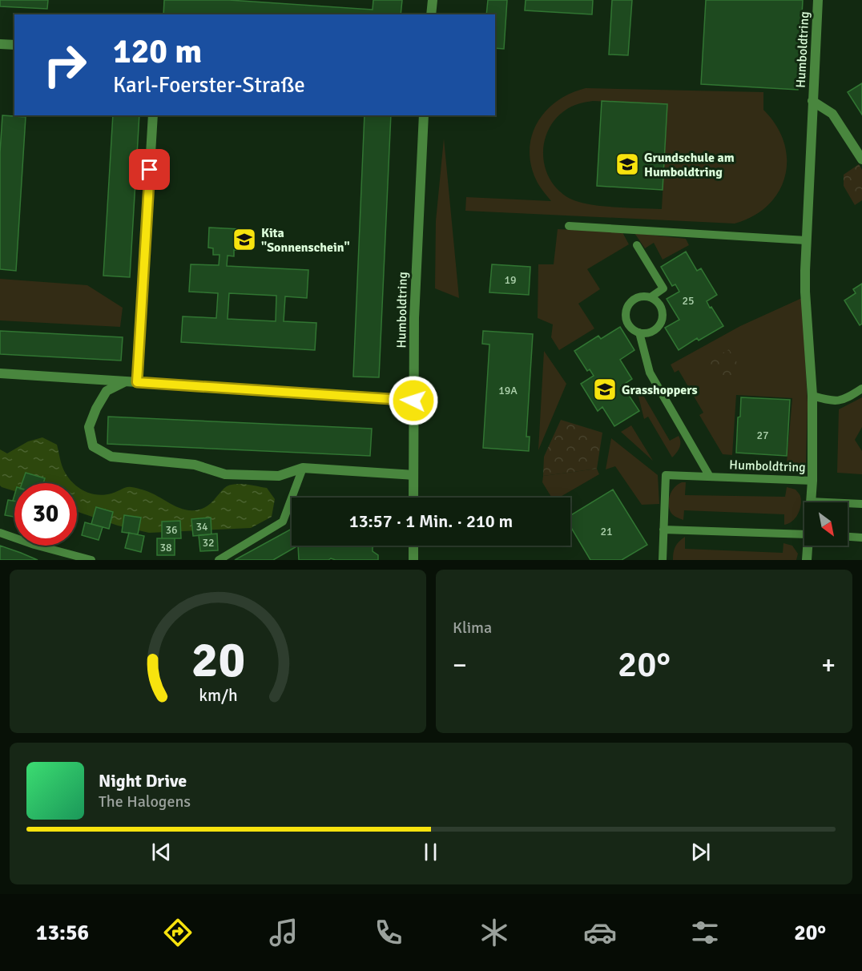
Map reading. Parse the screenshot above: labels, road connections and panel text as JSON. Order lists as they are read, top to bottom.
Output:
{
  "streets": {
    "street": ["Humboldtring"]
  },
  "places": {
    "school or university": ["Grundschule am Humboldtring", "Kita \"Sonnenschein\"", "Grasshoppers"]
  },
  "house_numbers": [
    "19",
    "25",
    "19A",
    "27",
    "34",
    "36",
    "21",
    "32",
    "38"
  ],
  "north": "bottom right",
  "page": {
    "turn": ["120 m", "Karl-Foerster-Straße"],
    "limit": "30",
    "trip": "13:57 · 1 Min. · 210 m",
    "tile": "Klima",
    "heat": ["−", "20°", "+"],
    "song": ["Night Drive", "The Halogens"],
    "tabs": ["13:56", "20°"],
    "gauge": ["20", "km/h"]
  }
}
